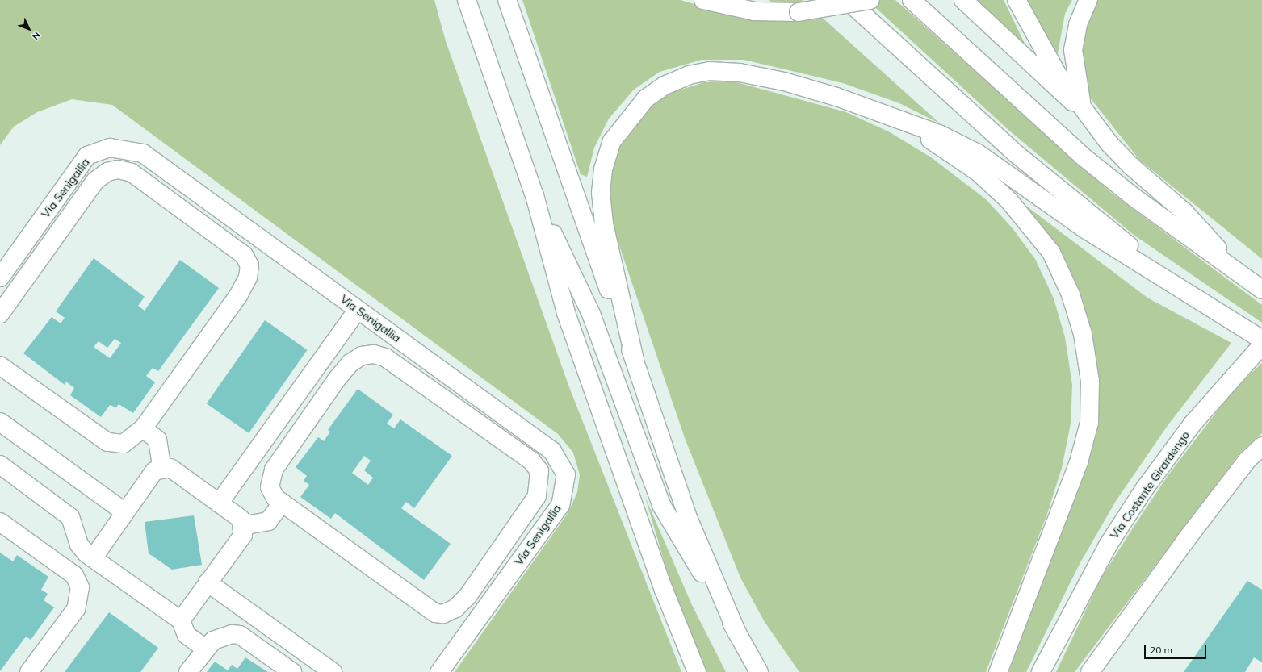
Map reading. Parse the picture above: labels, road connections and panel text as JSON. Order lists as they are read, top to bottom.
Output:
{
  "streets": {
    "main road": ["Via Senigallia", "Via Costante Girardengo"]
  },
  "scale_bar": "20 m",
  "north": "bottom right"
}
